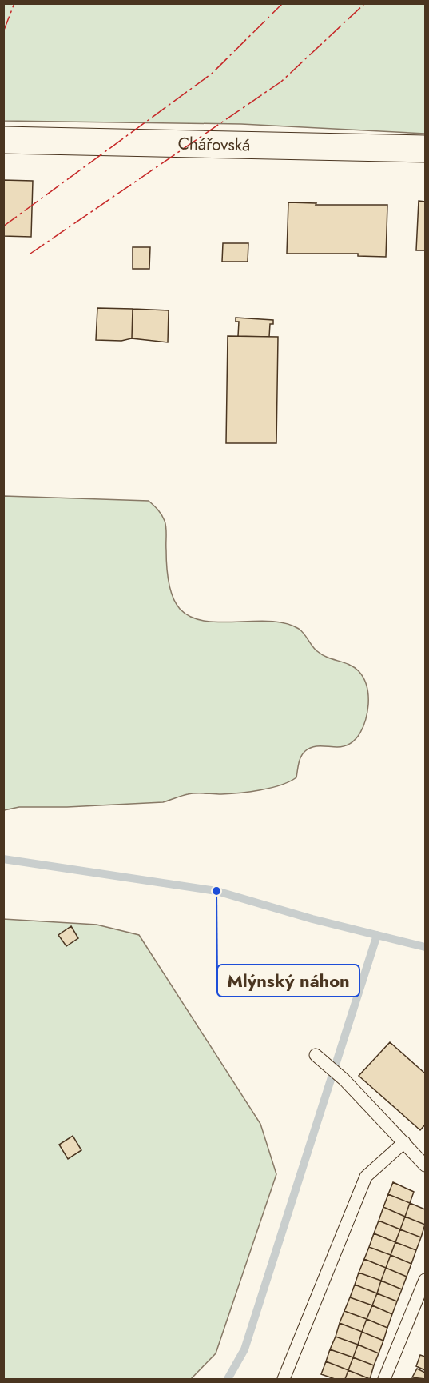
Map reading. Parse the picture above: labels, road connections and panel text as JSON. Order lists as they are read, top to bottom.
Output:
{
  "streets": {
    "street": ["Chářovská"]
  },
  "places": ["Mlýnský náhon"]
}
